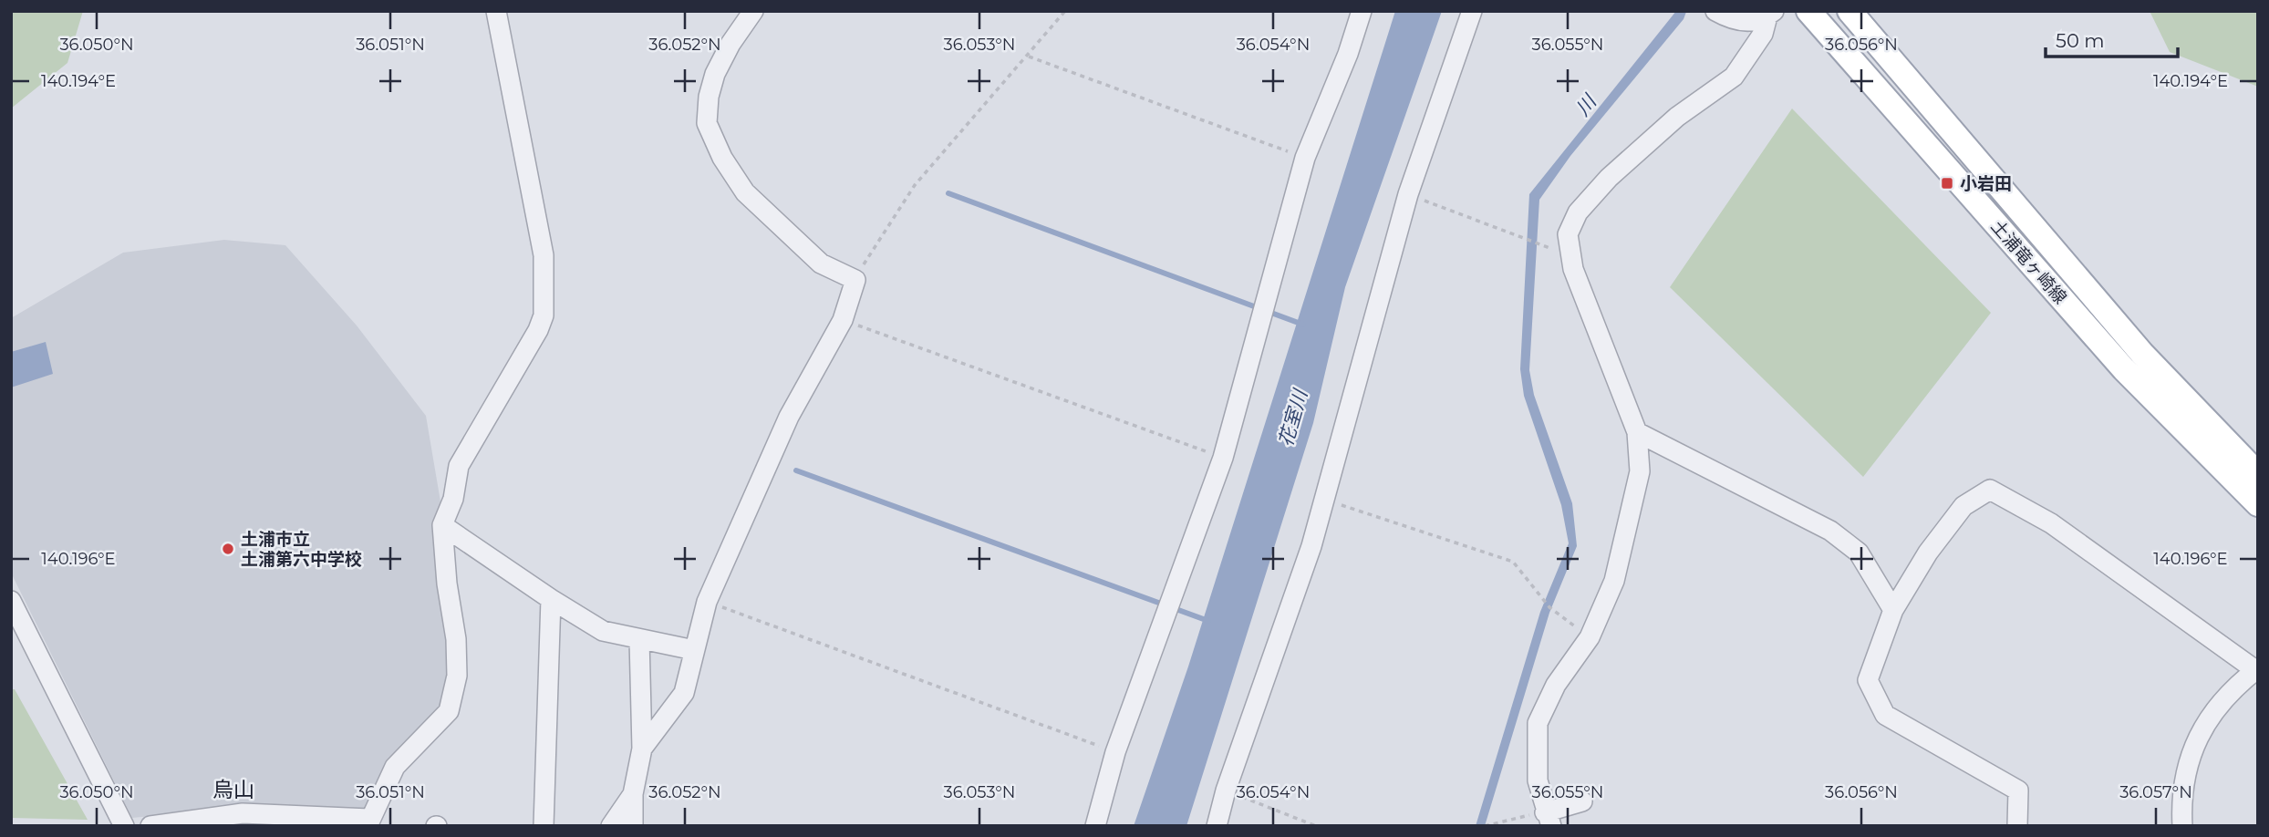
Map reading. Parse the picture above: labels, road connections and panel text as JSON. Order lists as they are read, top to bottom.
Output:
{
  "streets": {
    "main road": ["土浦竜ヶ崎線"]
  },
  "districts": ["烏山"],
  "water": ["川", "花室川"],
  "places": {
    "transit": ["小岩田"],
    "other": ["土浦市立 土浦第六中学校"]
  },
  "scale_bar": "50 m",
  "coordinates": [
    "36.050°N",
    "36.051°N",
    "36.052°N",
    "36.053°N",
    "36.054°N",
    "36.055°N",
    "36.056°N",
    "140.194°E",
    "140.196°E",
    "36.057°N"
  ]
}
